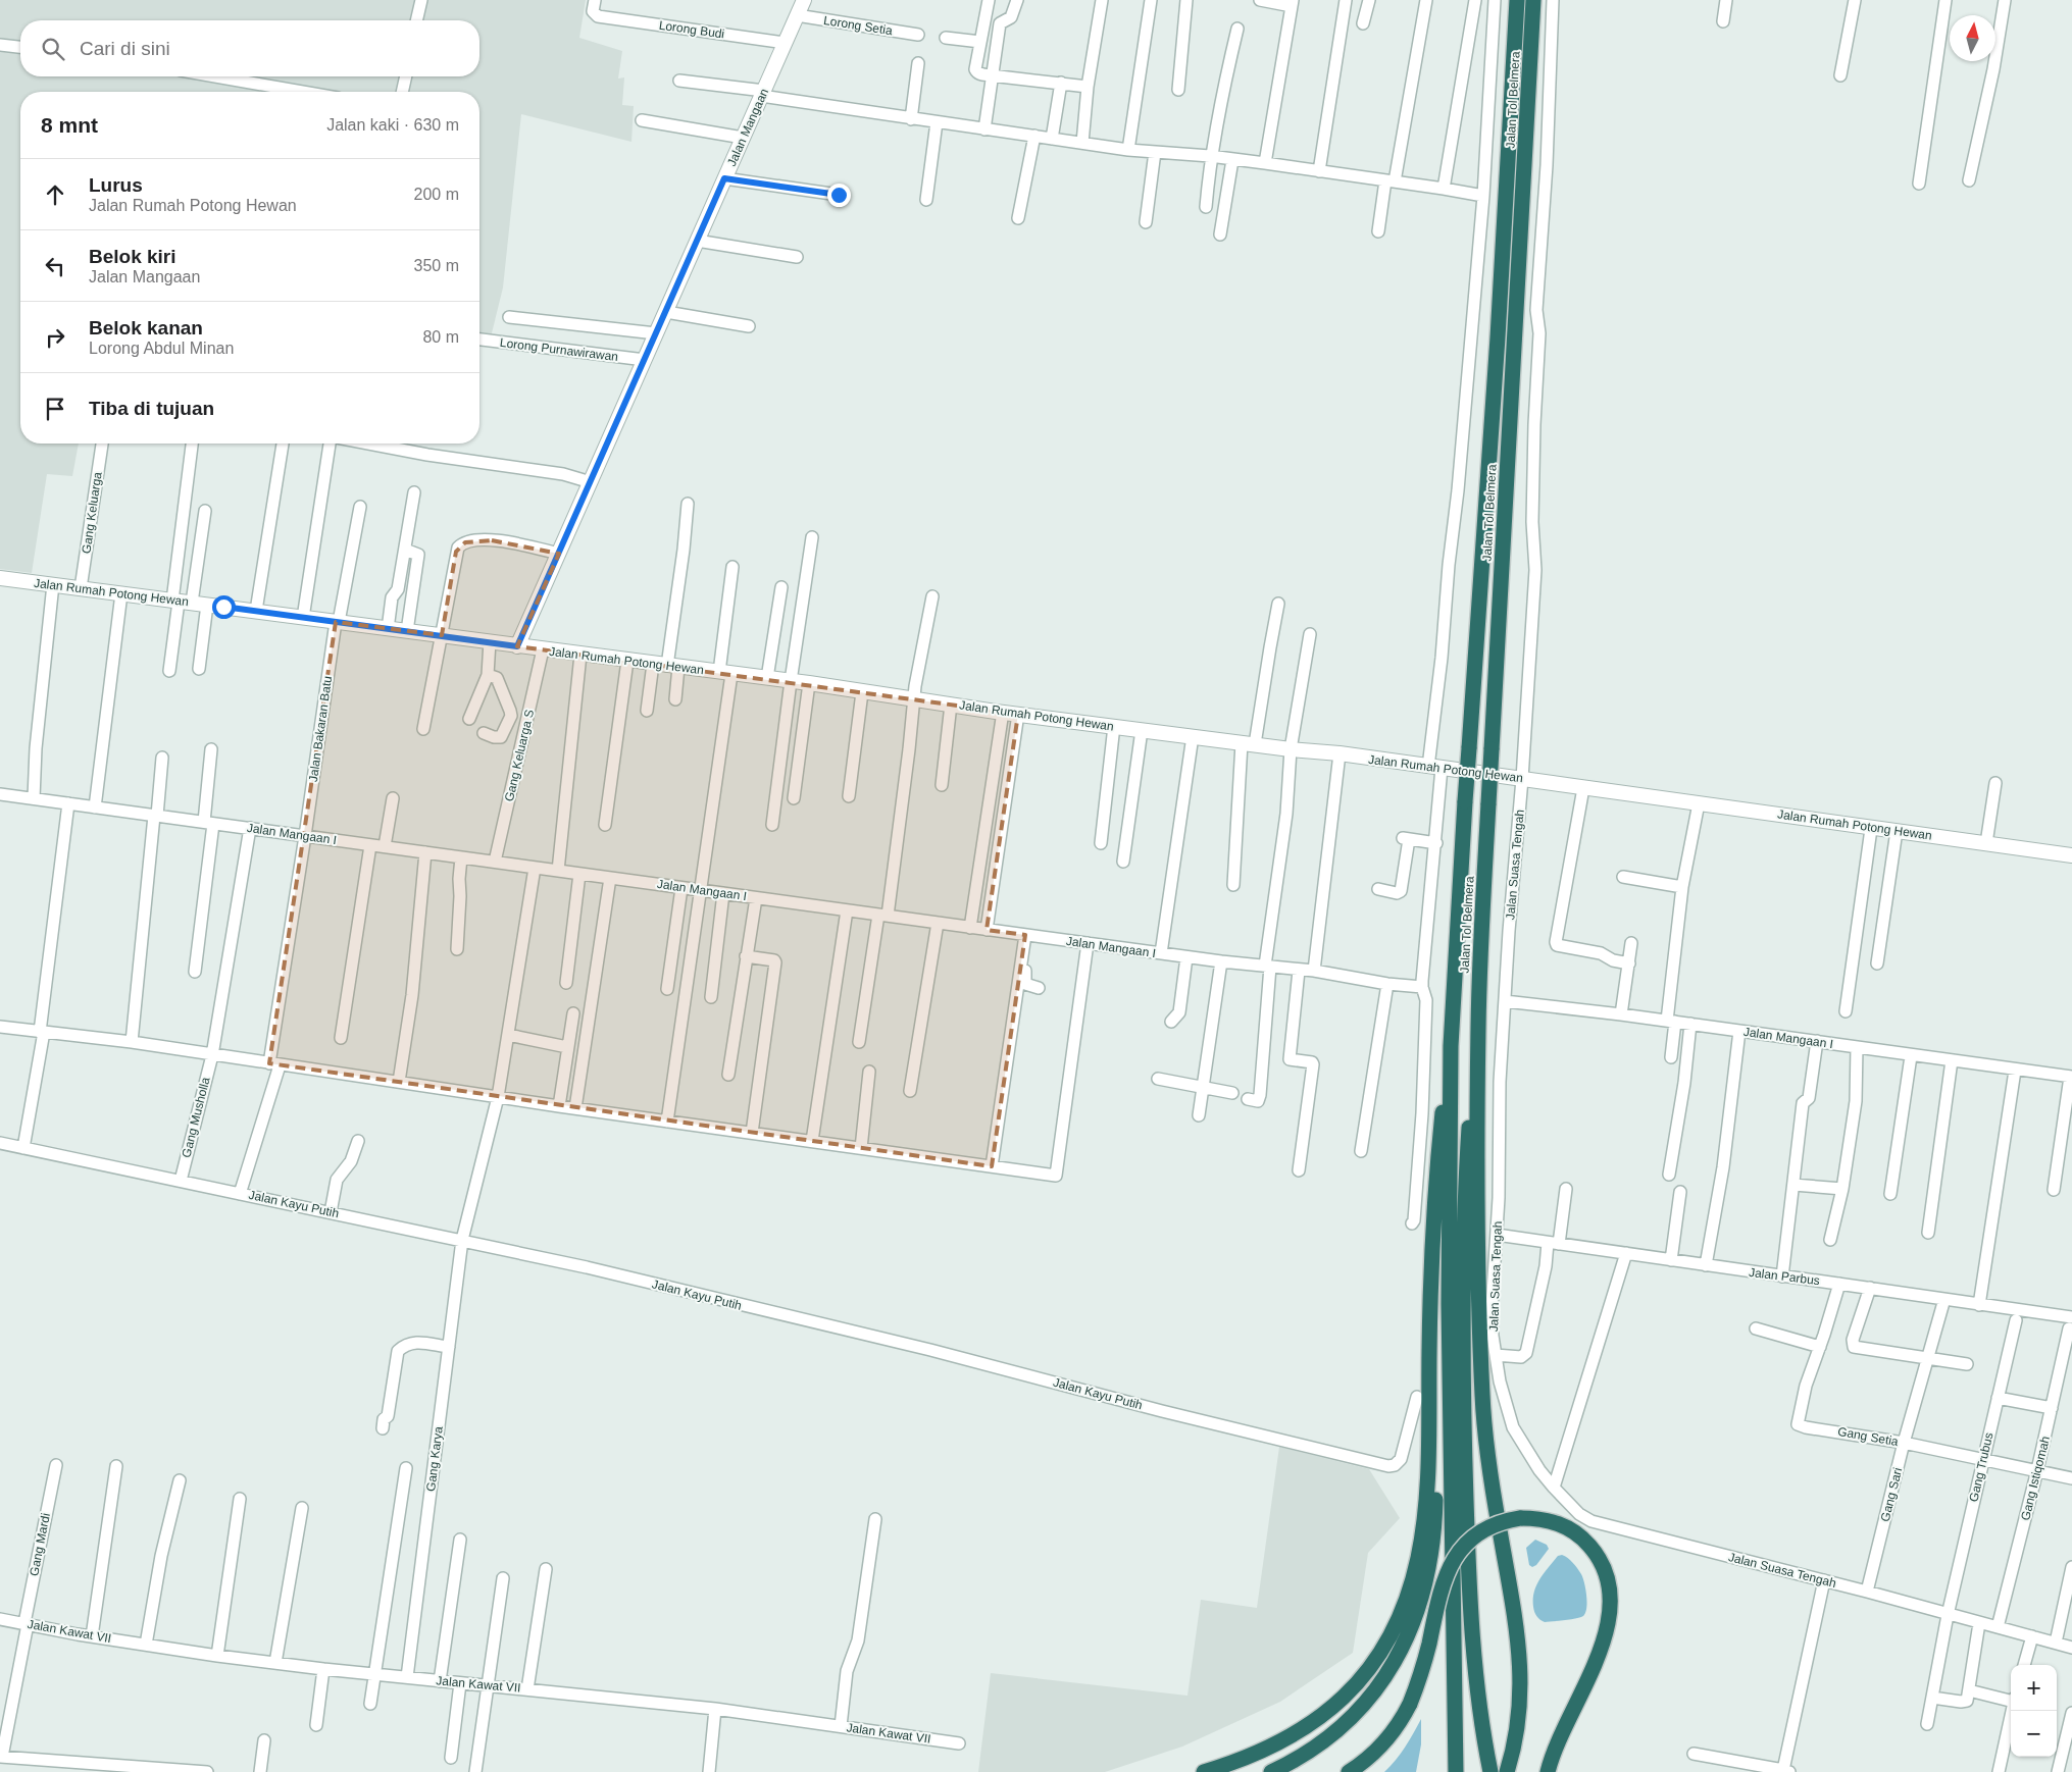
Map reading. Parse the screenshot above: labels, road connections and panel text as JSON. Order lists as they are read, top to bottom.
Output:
{
  "streets": {
    "highway": ["Jalan Tol Belmera"],
    "street": [
      "Lorong Setia",
      "Lorong Budi",
      "Jalan Mangaan",
      "Lorong Purnawirawan",
      "Gang Keluarga",
      "Jalan Rumah Potong Hewan",
      "Jalan Bakaran Batu",
      "Gang Keluarga S",
      "Jalan Mangaan I",
      "Jalan Suasa Tengah",
      "Gang Musholla",
      "Jalan Kayu Putih",
      "Jalan Parbus",
      "Gang Setia",
      "Gang Karya",
      "Gang Trubus",
      "Gang Istiqomah",
      "Gang Sari",
      "Gang Mardi",
      "Jalan Kawat VII"
    ]
  },
  "crossings": [
    ["Lorong Setia", "Jalan Mangaan"],
    ["Lorong Budi", "Jalan Mangaan"],
    ["Jalan Mangaan", "Lorong Purnawirawan"],
    ["Jalan Mangaan", "Jalan Rumah Potong Hewan"],
    ["Gang Keluarga", "Jalan Rumah Potong Hewan"],
    ["Jalan Rumah Potong Hewan", "Jalan Bakaran Batu"],
    ["Jalan Rumah Potong Hewan", "Gang Keluarga S"],
    ["Jalan Rumah Potong Hewan", "Jalan Suasa Tengah"],
    ["Jalan Bakaran Batu", "Jalan Mangaan I"],
    ["Jalan Bakaran Batu", "Jalan Kayu Putih"],
    ["Gang Keluarga S", "Jalan Mangaan I"],
    ["Jalan Mangaan I", "Jalan Suasa Tengah"],
    ["Jalan Mangaan I", "Gang Musholla"],
    ["Jalan Mangaan I", "Gang Karya"],
    ["Jalan Suasa Tengah", "Jalan Parbus"],
    ["Jalan Suasa Tengah", "Gang Trubus"],
    ["Jalan Suasa Tengah", "Gang Istiqomah"],
    ["Jalan Suasa Tengah", "Gang Sari"],
    ["Gang Musholla", "Jalan Kayu Putih"],
    ["Jalan Kayu Putih", "Gang Karya"],
    ["Jalan Parbus", "Gang Setia"],
    ["Jalan Parbus", "Gang Istiqomah"],
    ["Jalan Parbus", "Gang Sari"],
    ["Gang Setia", "Gang Trubus"],
    ["Gang Setia", "Gang Istiqomah"],
    ["Gang Setia", "Gang Sari"],
    ["Gang Karya", "Jalan Kawat VII"],
    ["Gang Mardi", "Jalan Kawat VII"]
  ],
  "north": "top",
  "page": {
    "search": "Cari di sini",
    "heading": ["8 mnt", "Jalan kaki · 630 m"],
    "list": [
      ["Lurus", "Jalan Rumah Potong Hewan", "200 m"],
      ["Belok kiri", "Jalan Mangaan", "350 m"],
      ["Belok kanan", "Lorong Abdul Minan", "80 m"],
      "Tiba di tujuan"
    ],
    "map_buttons": ["+", "−"]
  }
}
